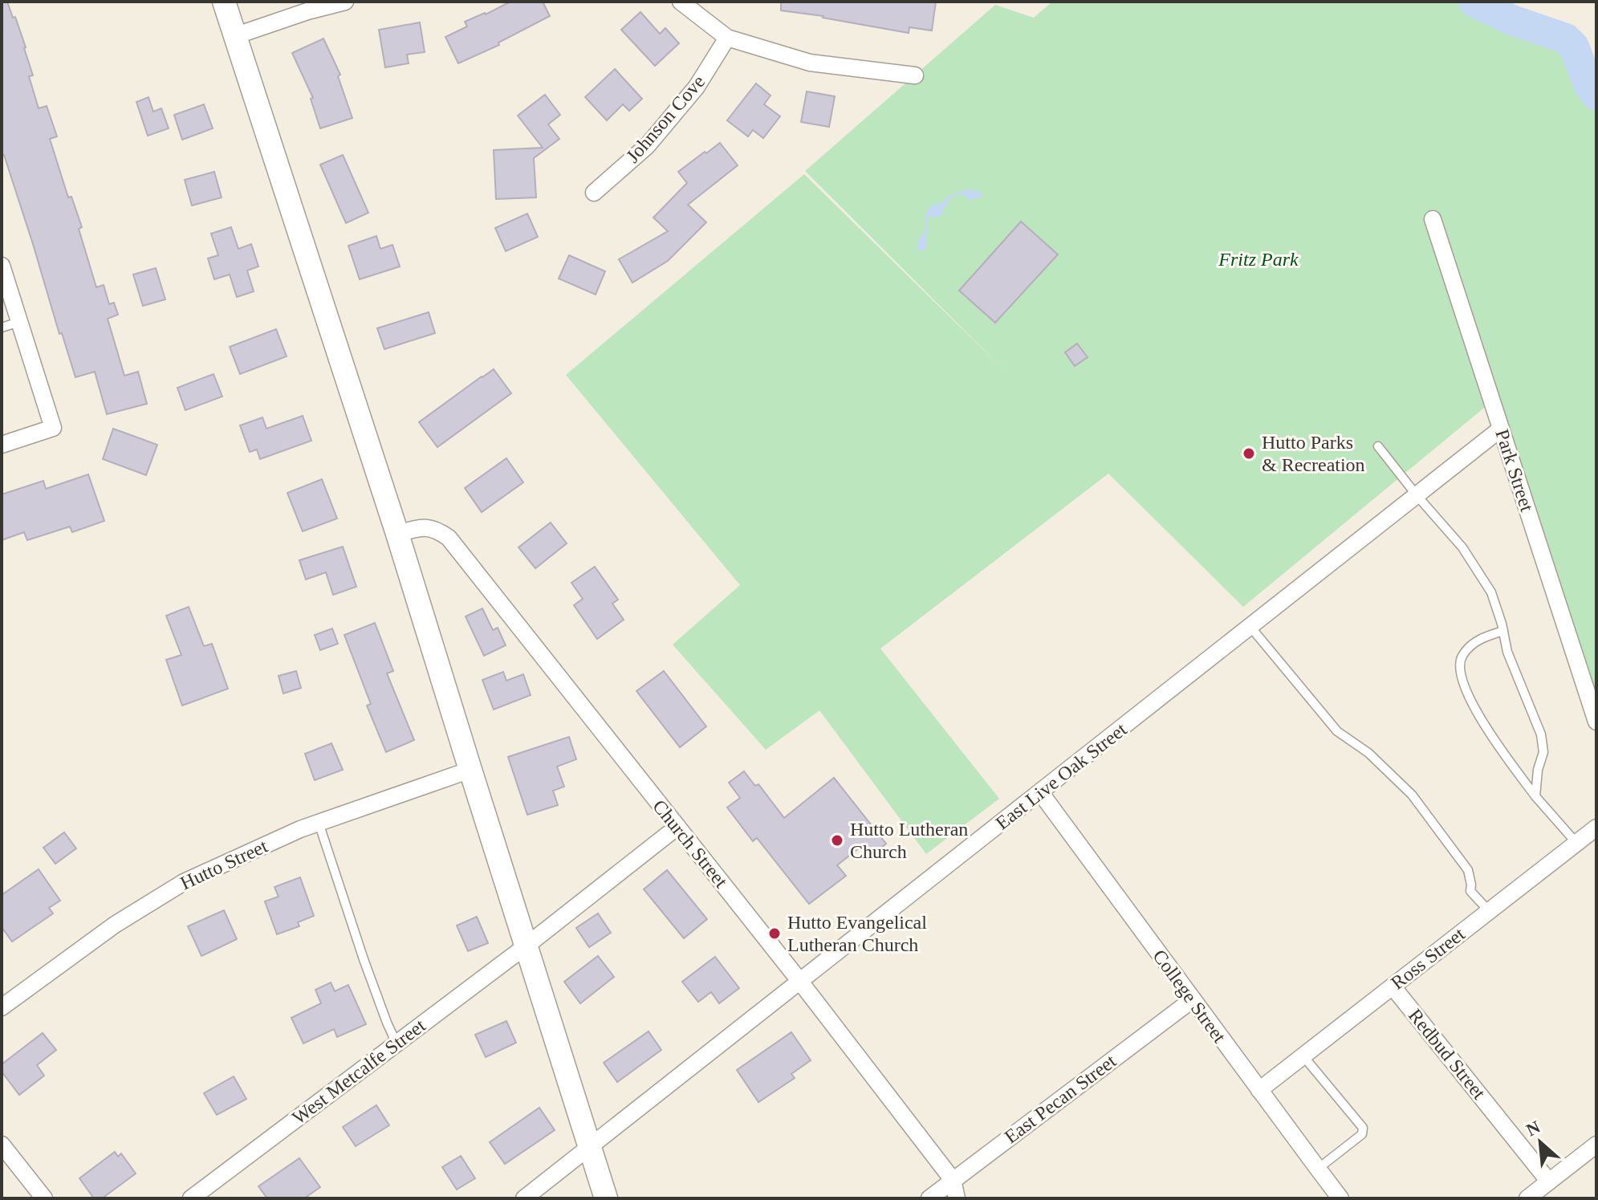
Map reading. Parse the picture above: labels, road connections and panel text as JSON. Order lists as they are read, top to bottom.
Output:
{
  "streets": {
    "street": [
      "Johnson Cove",
      "Park Street",
      "East Live Oak Street",
      "Church Street",
      "Hutto Street",
      "Ross Street",
      "College Street",
      "Redbud Street",
      "West Metcalfe Street",
      "East Pecan Street"
    ]
  },
  "crossings": [
    ["Park Street", "East Live Oak Street"],
    ["East Live Oak Street", "Church Street"],
    ["East Live Oak Street", "College Street"],
    ["Church Street", "West Metcalfe Street"],
    ["Church Street", "East Pecan Street"],
    ["Ross Street", "College Street"],
    ["Ross Street", "Redbud Street"],
    ["College Street", "East Pecan Street"]
  ],
  "parks": ["Fritz Park"],
  "places": ["Hutto Parks & Recreation", "Hutto Lutheran Church", "Hutto Evangelical Lutheran Church"],
  "north": "top left"
}
